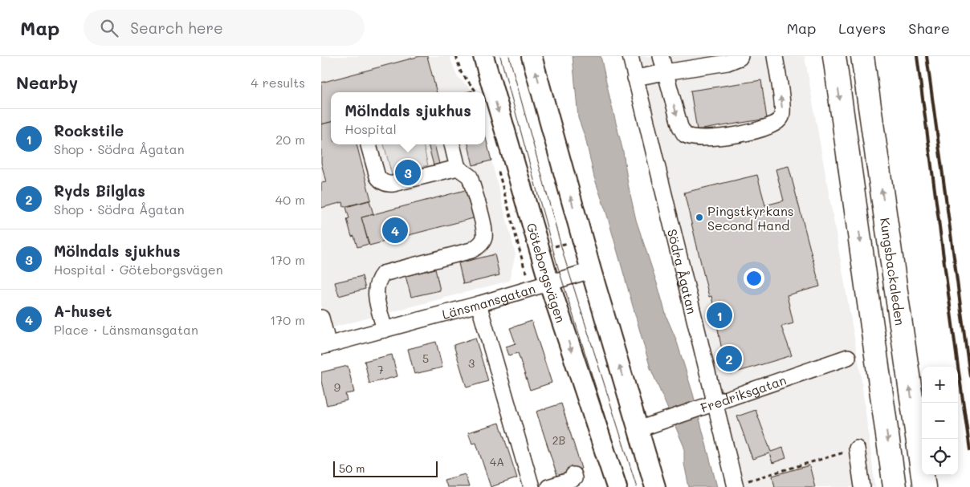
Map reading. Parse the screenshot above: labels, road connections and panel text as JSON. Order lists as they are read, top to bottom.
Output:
{
  "streets": {
    "highway": ["Kungsbackaleden"],
    "main road": ["Göteborgsvägen"],
    "street": ["Södra Ågatan", "Länsmansgatan", "Fredriksgatan"]
  },
  "crossings": [
    ["Södra Ågatan", "Fredriksgatan"],
    ["Göteborgsvägen", "Länsmansgatan"]
  ],
  "places": ["Pingstkyrkans Second Hand"],
  "house_numbers": [
    "5",
    "3",
    "7",
    "9",
    "2B",
    "4A"
  ],
  "scale_bar": "50 m",
  "page": {
    "header": "Map",
    "search": "Search here",
    "nav": ["Map", "Layers", "Share"],
    "heading": ["Nearby", "4 results"],
    "popup": ["Mölndals sjukhus", "Hospital"],
    "list": [
      {
        "mark": "1",
        "name": "Rockstile",
        "note": "Shop · Södra Ågatan",
        "value": "20 m"
      },
      {
        "mark": "2",
        "name": "Ryds Bilglas",
        "note": "Shop · Södra Ågatan",
        "value": "40 m"
      },
      {
        "mark": "3",
        "name": "Mölndals sjukhus",
        "note": "Hospital · Göteborgsvägen",
        "value": "170 m"
      },
      {
        "mark": "4",
        "name": "A-huset",
        "note": "Place · Länsmansgatan",
        "value": "170 m"
      }
    ],
    "pins": [
      "3",
      "4",
      "1",
      "2"
    ],
    "map_buttons": ["+", "−"],
    "scale": "50 m"
  }
}
